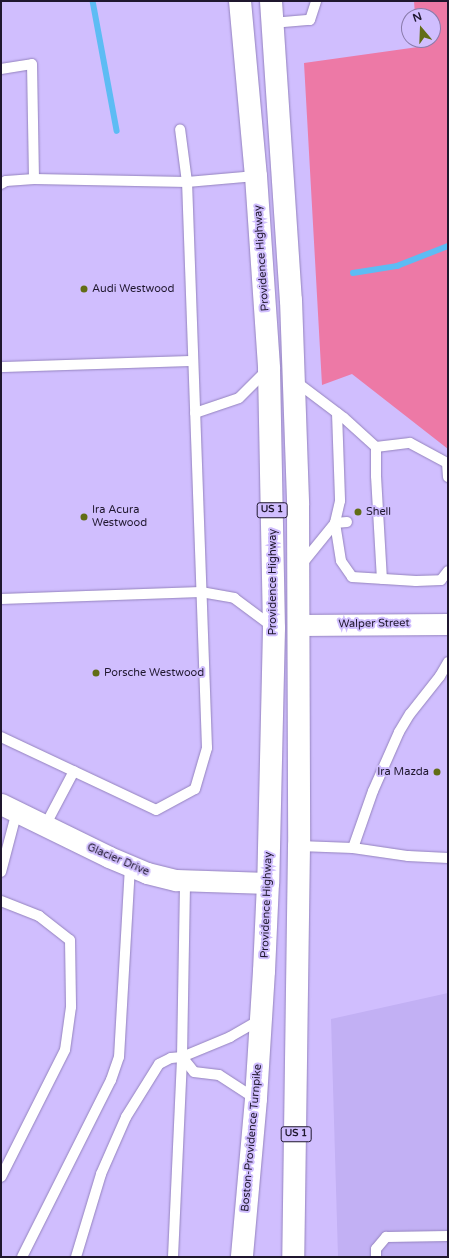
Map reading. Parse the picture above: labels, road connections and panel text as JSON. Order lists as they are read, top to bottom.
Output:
{
  "streets": {
    "main road": ["Providence Highway", "US 1", "Boston-Providence Turnpike"],
    "street": ["Walper Street", "Glacier Drive"]
  },
  "crossings": [
    ["Providence Highway", "Glacier Drive"],
    ["Providence Highway", "Boston-Providence Turnpike"],
    ["US 1", "Walper Street"]
  ],
  "places": [
    "Audi Westwood",
    "Shell",
    "Ira Acura Westwood",
    "Porsche Westwood",
    "Ira Mazda"
  ],
  "north": "top"
}
